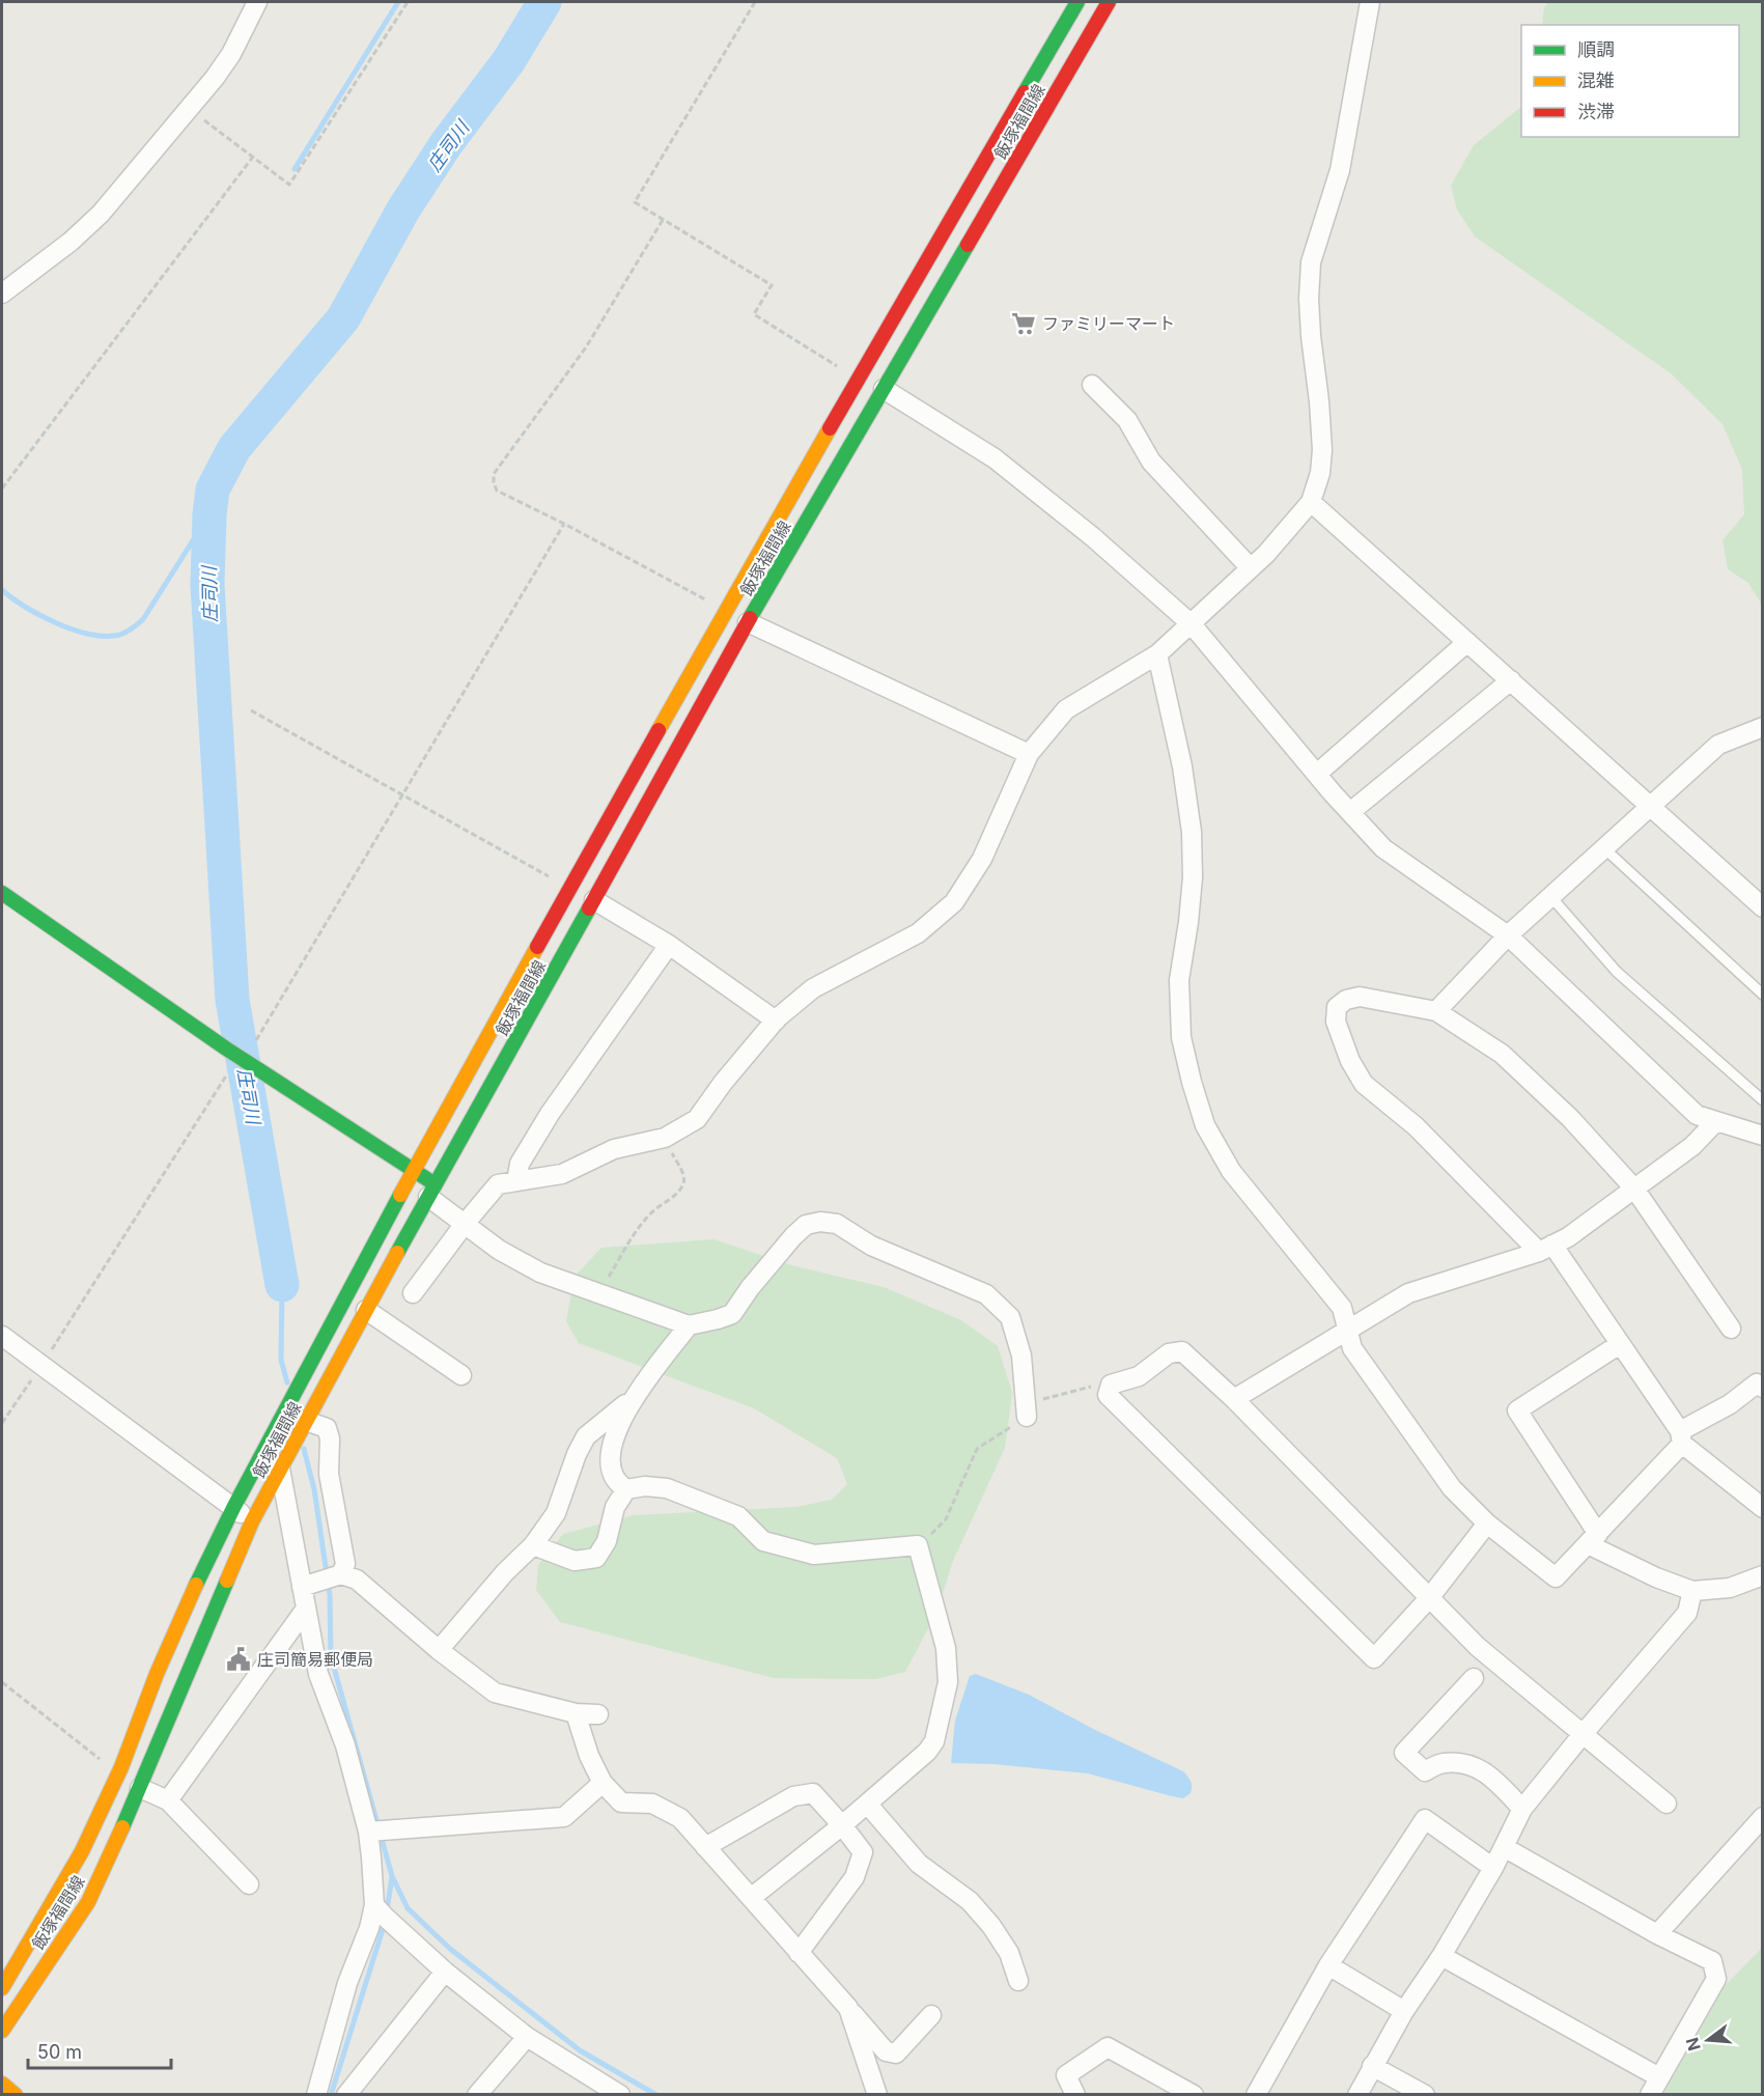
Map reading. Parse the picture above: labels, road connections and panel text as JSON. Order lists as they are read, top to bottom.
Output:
{
  "streets": {
    "main road": ["飯塚福間線"]
  },
  "water": ["庄司川"],
  "places": {
    "supermarket": ["ファミリーマート"],
    "public building": ["庄司簡易郵便局"]
  },
  "legend": ["順調", "混雑", "渋滞"],
  "scale_bar": "50 m",
  "north": "left"
}
